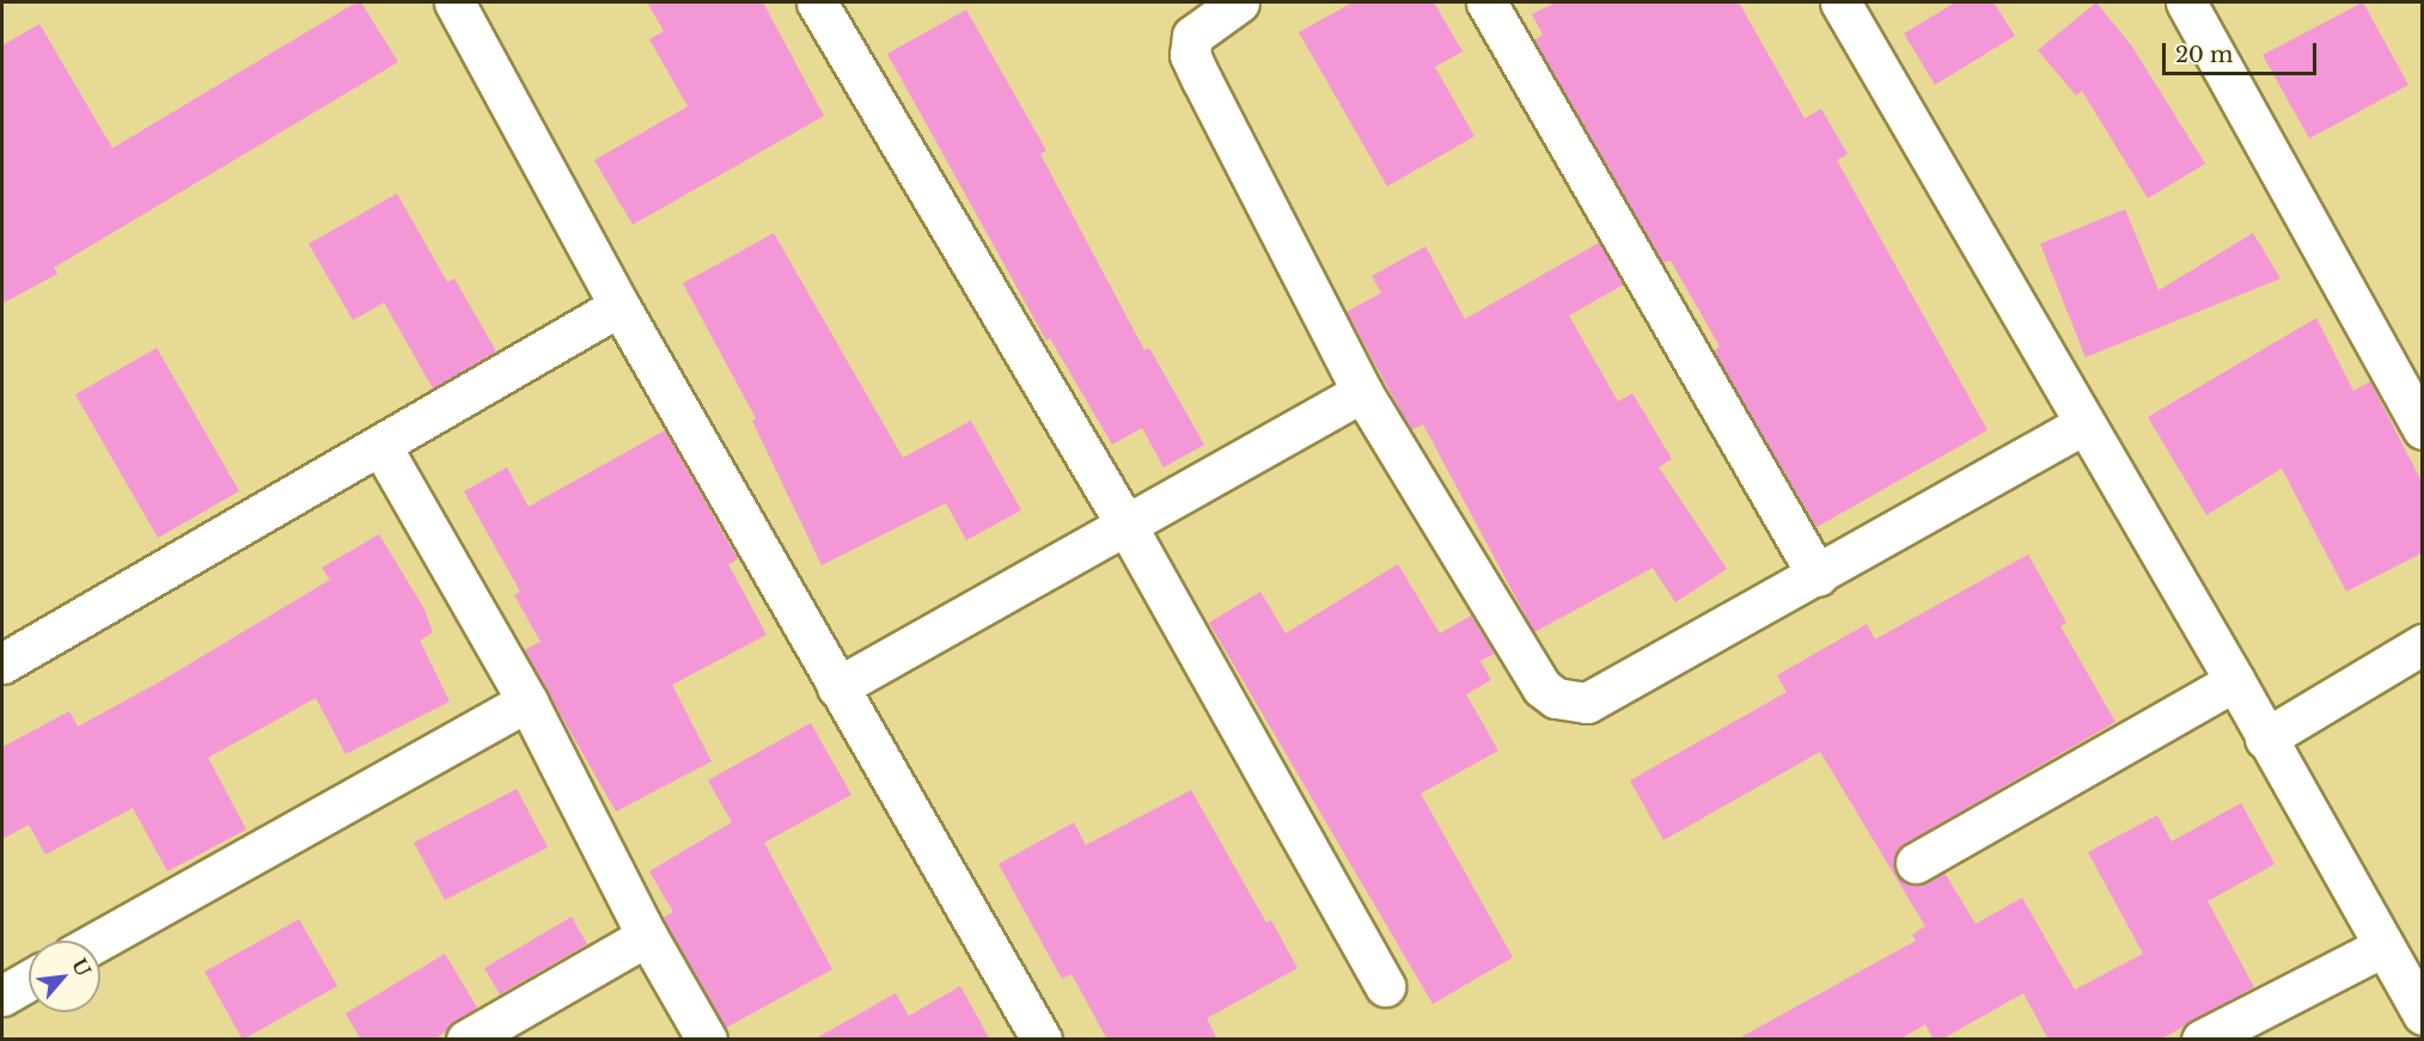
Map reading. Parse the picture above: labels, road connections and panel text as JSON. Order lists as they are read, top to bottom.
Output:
{
  "scale_bar": "20 m",
  "north": "top right"
}
